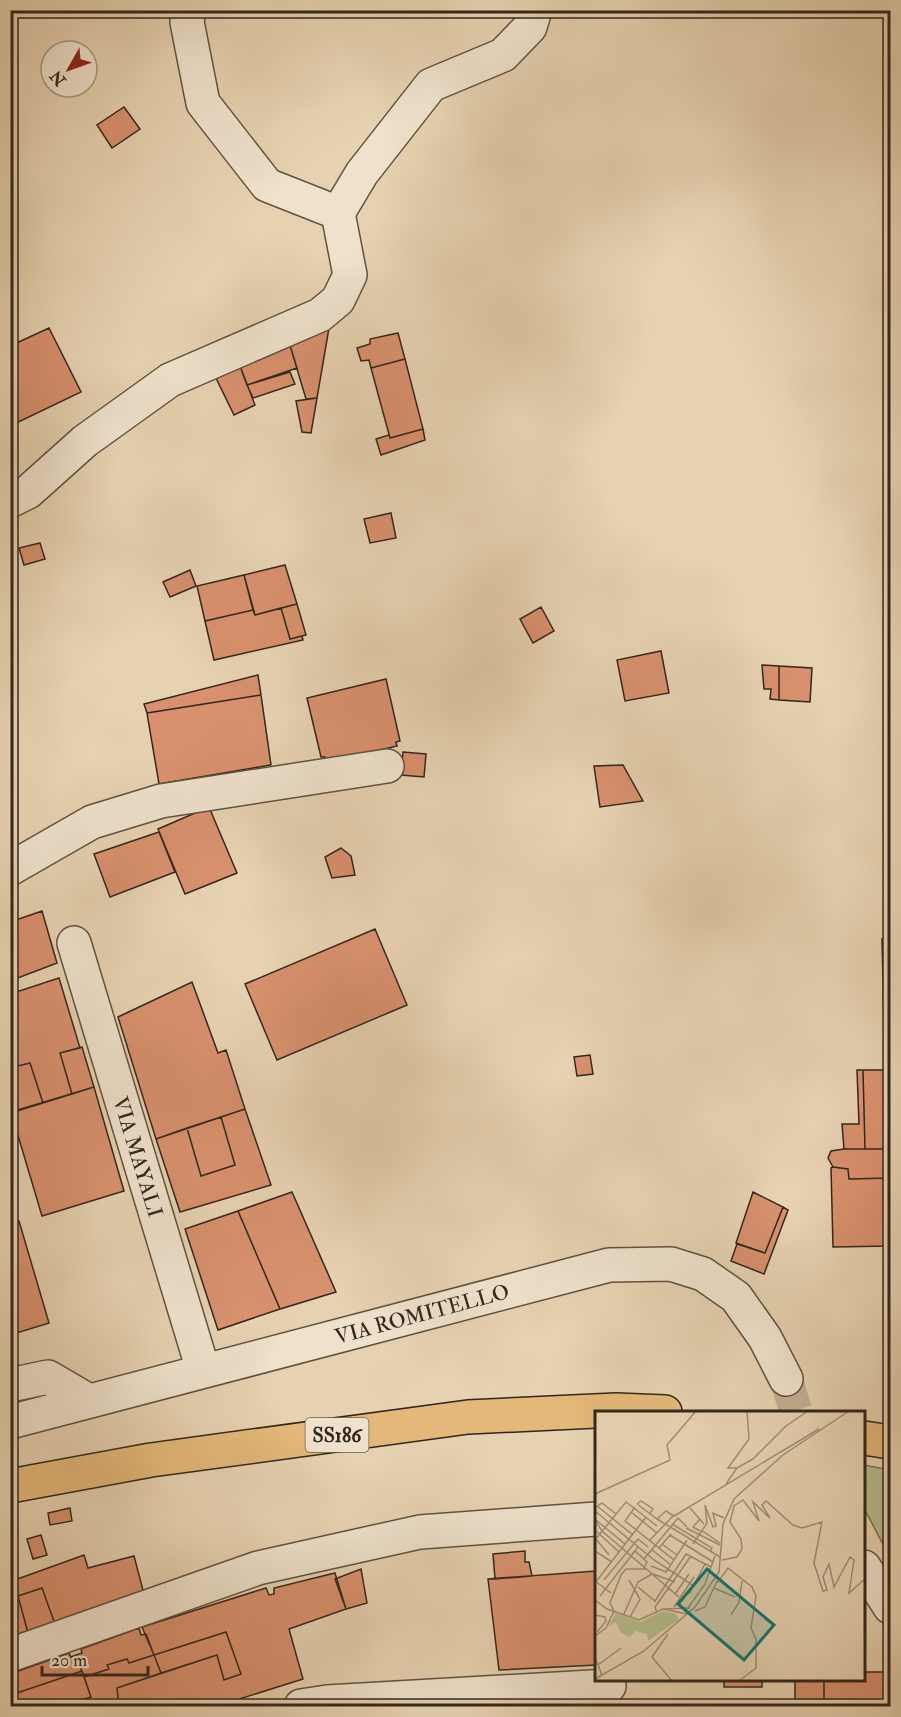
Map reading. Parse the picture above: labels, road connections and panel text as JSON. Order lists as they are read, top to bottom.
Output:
{
  "streets": {
    "main road": ["SS186"],
    "street": ["VIA MAYALI", "VIA ROMITELLO"]
  },
  "crossings": [
    ["VIA MAYALI", "VIA ROMITELLO"]
  ],
  "scale_bar": "20 m",
  "north": "bottom left"
}
